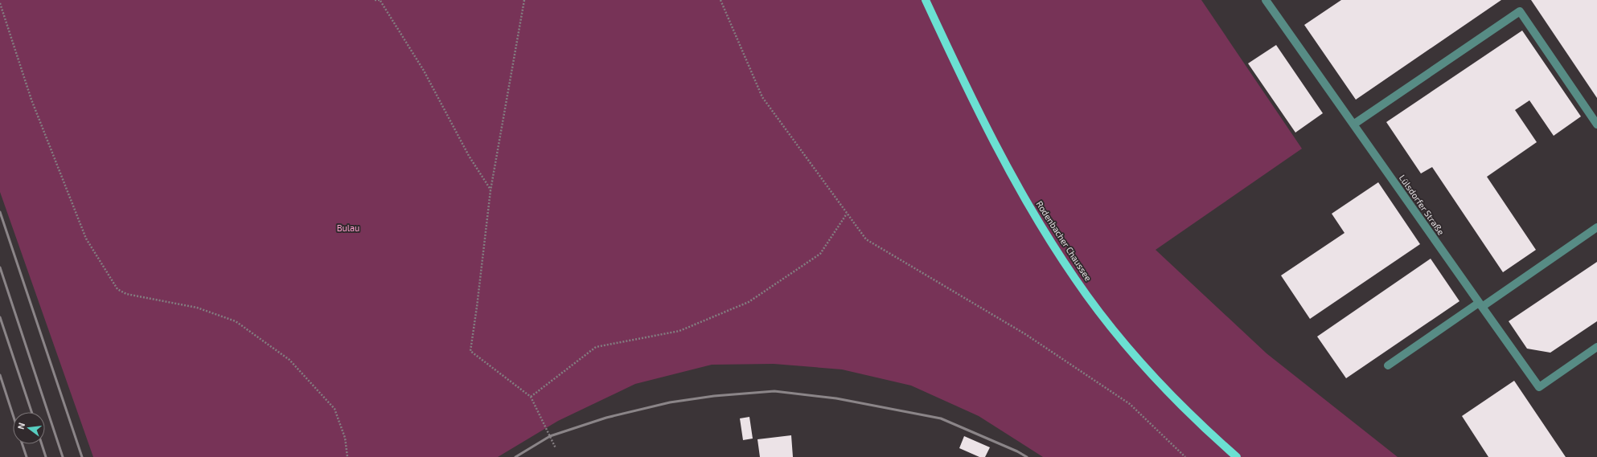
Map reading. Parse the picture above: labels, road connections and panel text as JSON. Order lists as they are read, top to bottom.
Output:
{
  "streets": {
    "main road": ["Rodenbacher Chaussee"],
    "lane": ["Lülsdorfer Straße"]
  },
  "parks": ["Bulau"],
  "north": "left"
}
